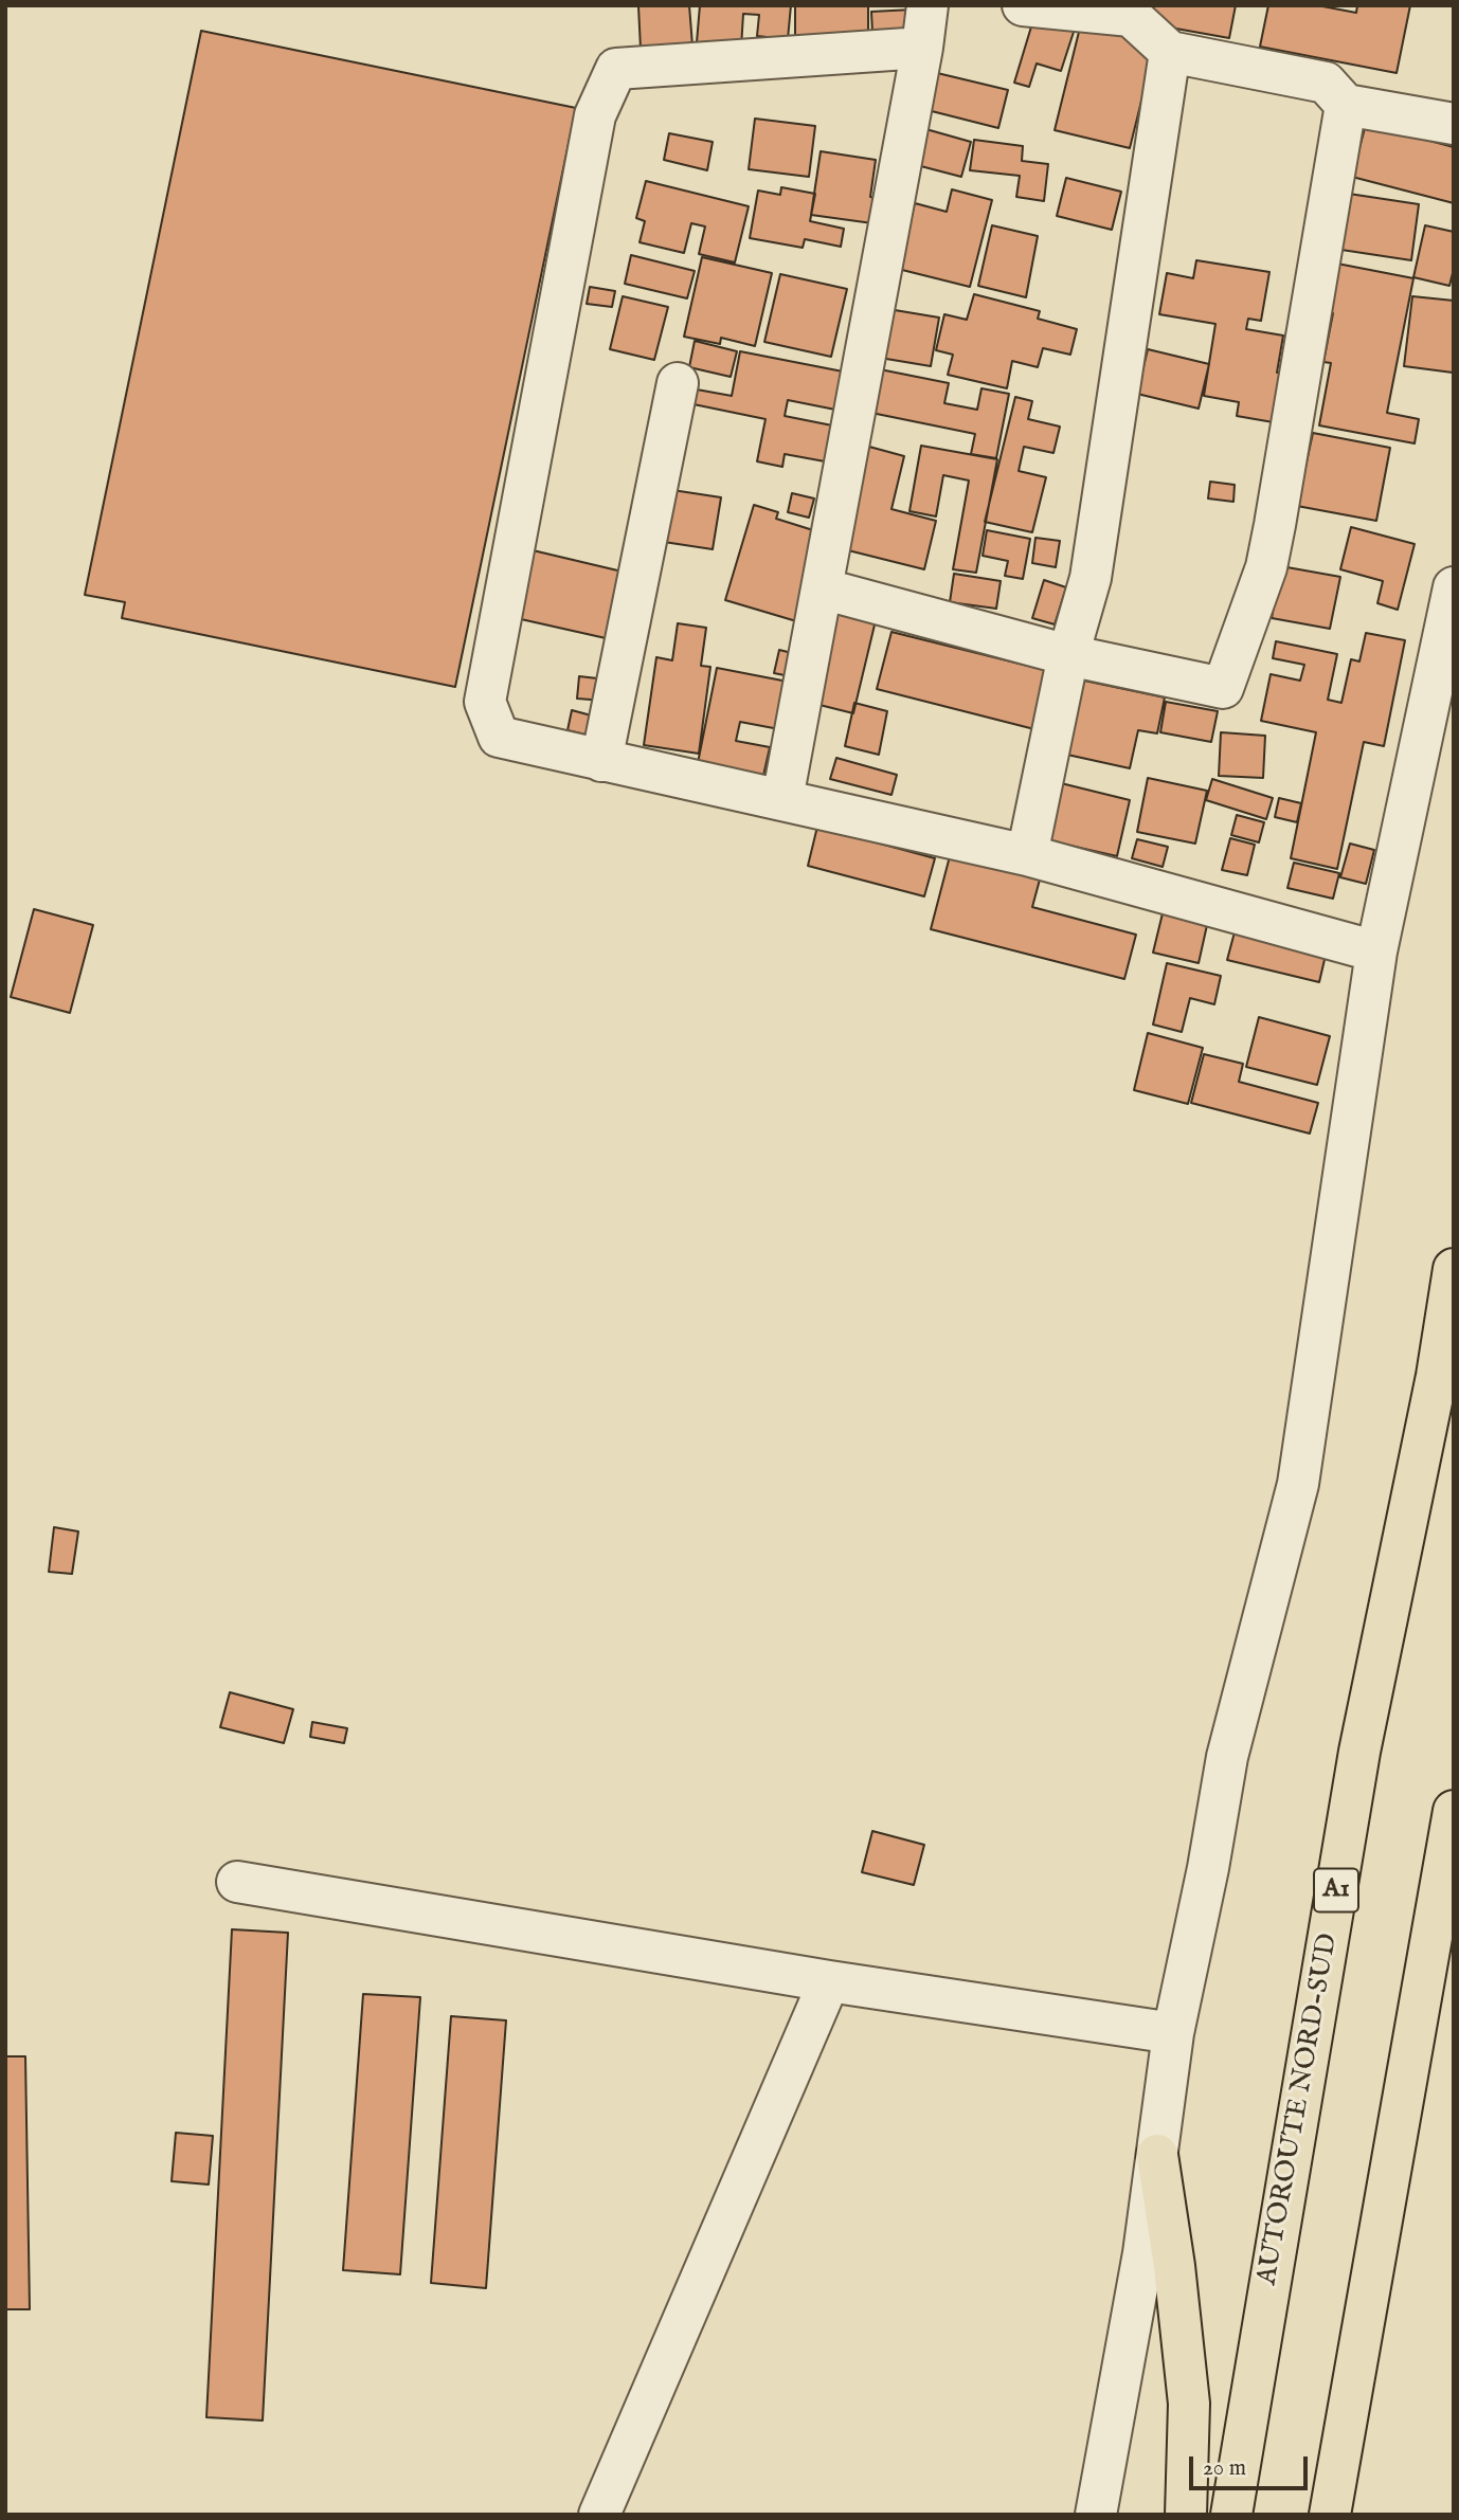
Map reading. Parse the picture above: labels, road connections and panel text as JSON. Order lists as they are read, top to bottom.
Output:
{
  "streets": {
    "highway": ["A1", "AUTOROUTE NORD-SUD"]
  },
  "scale_bar": "20 m"
}
